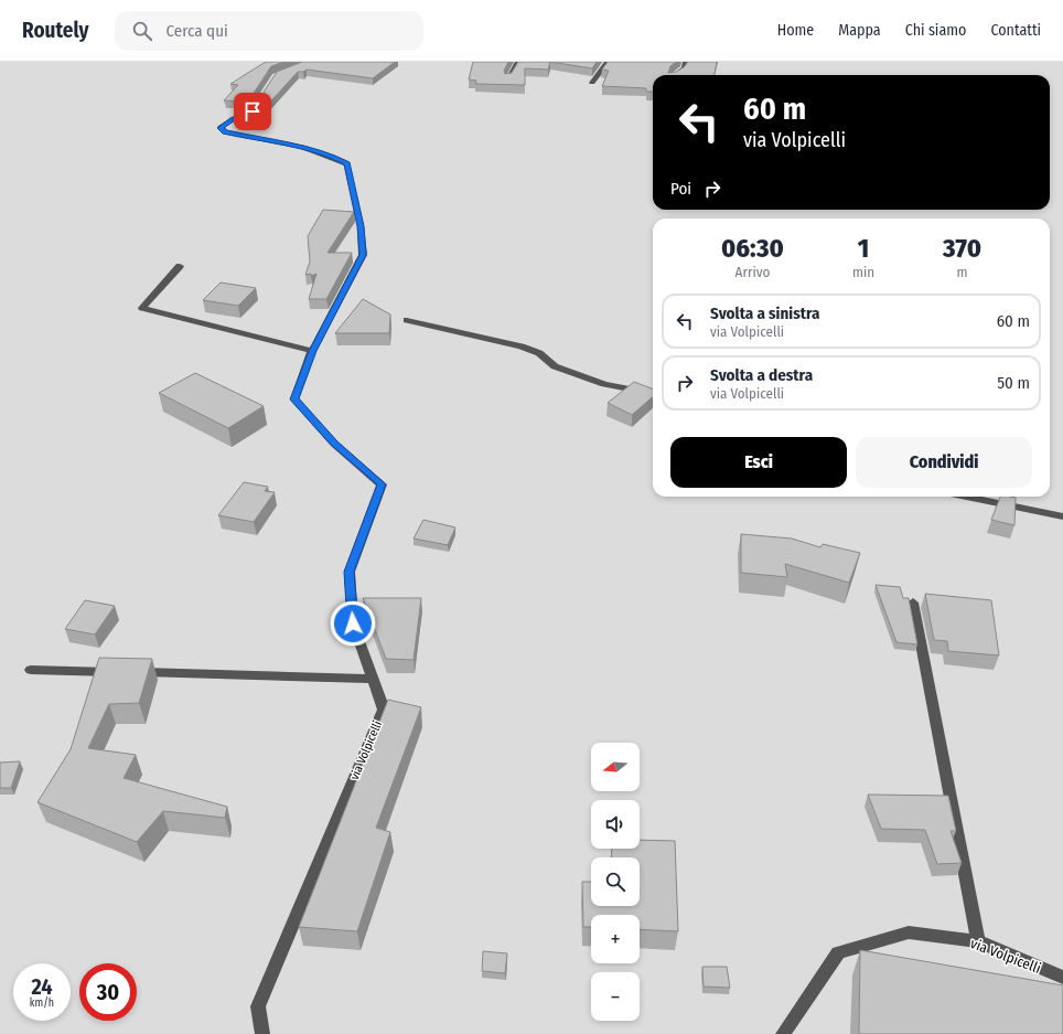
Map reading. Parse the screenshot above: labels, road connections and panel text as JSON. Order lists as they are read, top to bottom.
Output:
{
  "streets": {
    "street": ["via Volpicelli"]
  },
  "north": "left",
  "page": {
    "header": "Routely",
    "search": "Cerca qui",
    "nav": [
      "Home",
      "Mappa",
      "Chi siamo",
      "Contatti"
    ],
    "turn": ["60 m", "via Volpicelli"],
    "then": "Poi",
    "eta": [
      "06:30",
      "Arrivo",
      "1",
      "min",
      "370",
      "m"
    ],
    "list": [
      {
        "name": "Svolta a sinistra",
        "note": "via Volpicelli",
        "value": "60 m"
      },
      {
        "name": "Svolta a destra",
        "note": "via Volpicelli",
        "value": "50 m"
      }
    ],
    "buttons": ["Esci", "Condividi"],
    "map_buttons": ["+", "−"],
    "speed": "24 km/h",
    "limit": "30"
  }
}
